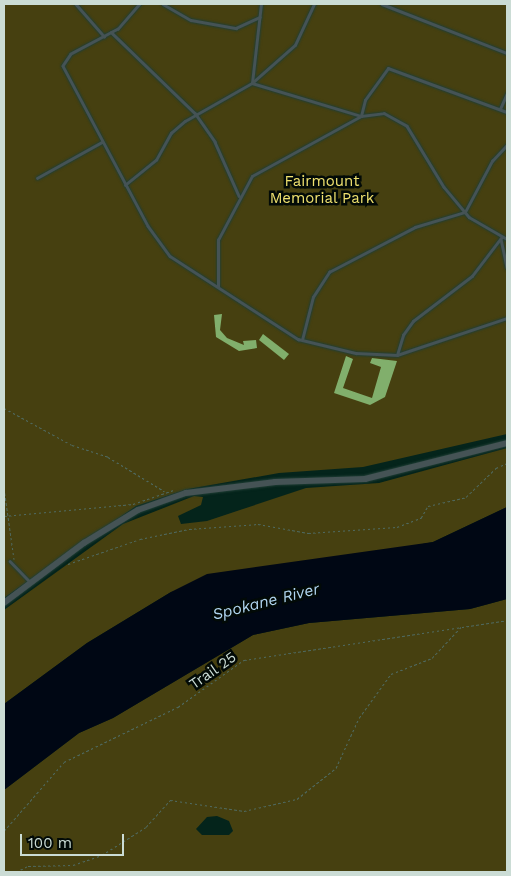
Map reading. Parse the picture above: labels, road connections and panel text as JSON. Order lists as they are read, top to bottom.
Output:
{
  "streets": {
    "path": ["Trail 25"]
  },
  "water": ["Spokane River"],
  "parks": ["Fairmount Memorial Park"],
  "scale_bar": "100 m"
}
